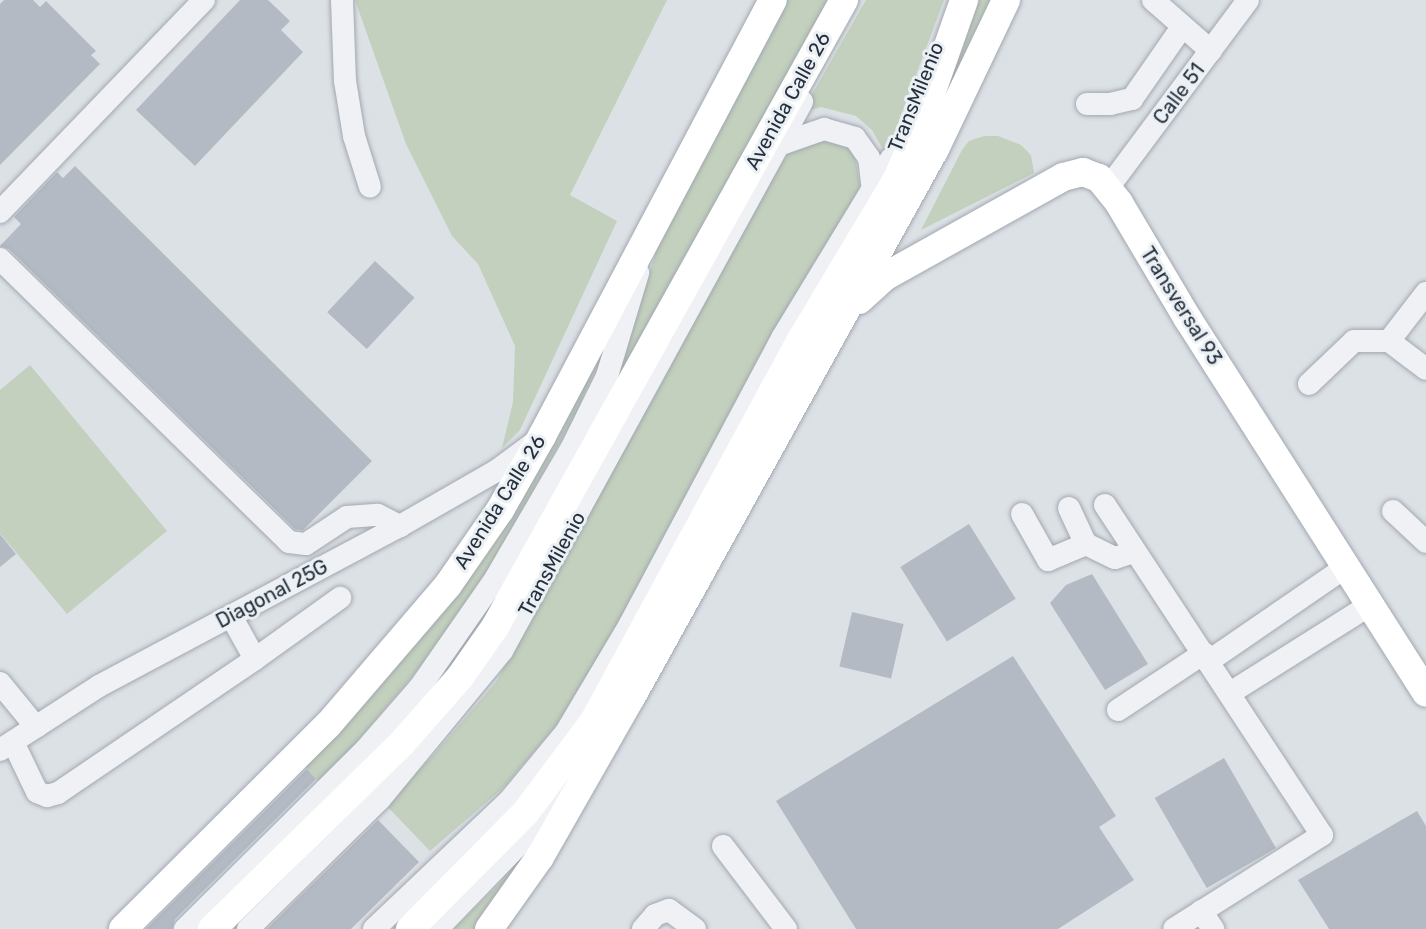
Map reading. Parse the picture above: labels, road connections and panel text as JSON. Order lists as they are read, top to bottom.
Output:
{
  "streets": {
    "main road": ["Avenida Calle 26", "Transversal 93"],
    "street": ["Calle 51", "TransMilenio", "Diagonal 25G"]
  },
  "crossings": [
    ["Calle 51", "Transversal 93"],
    ["TransMilenio", "Avenida Calle 26"],
    ["Avenida Calle 26", "Diagonal 25G"]
  ]
}
